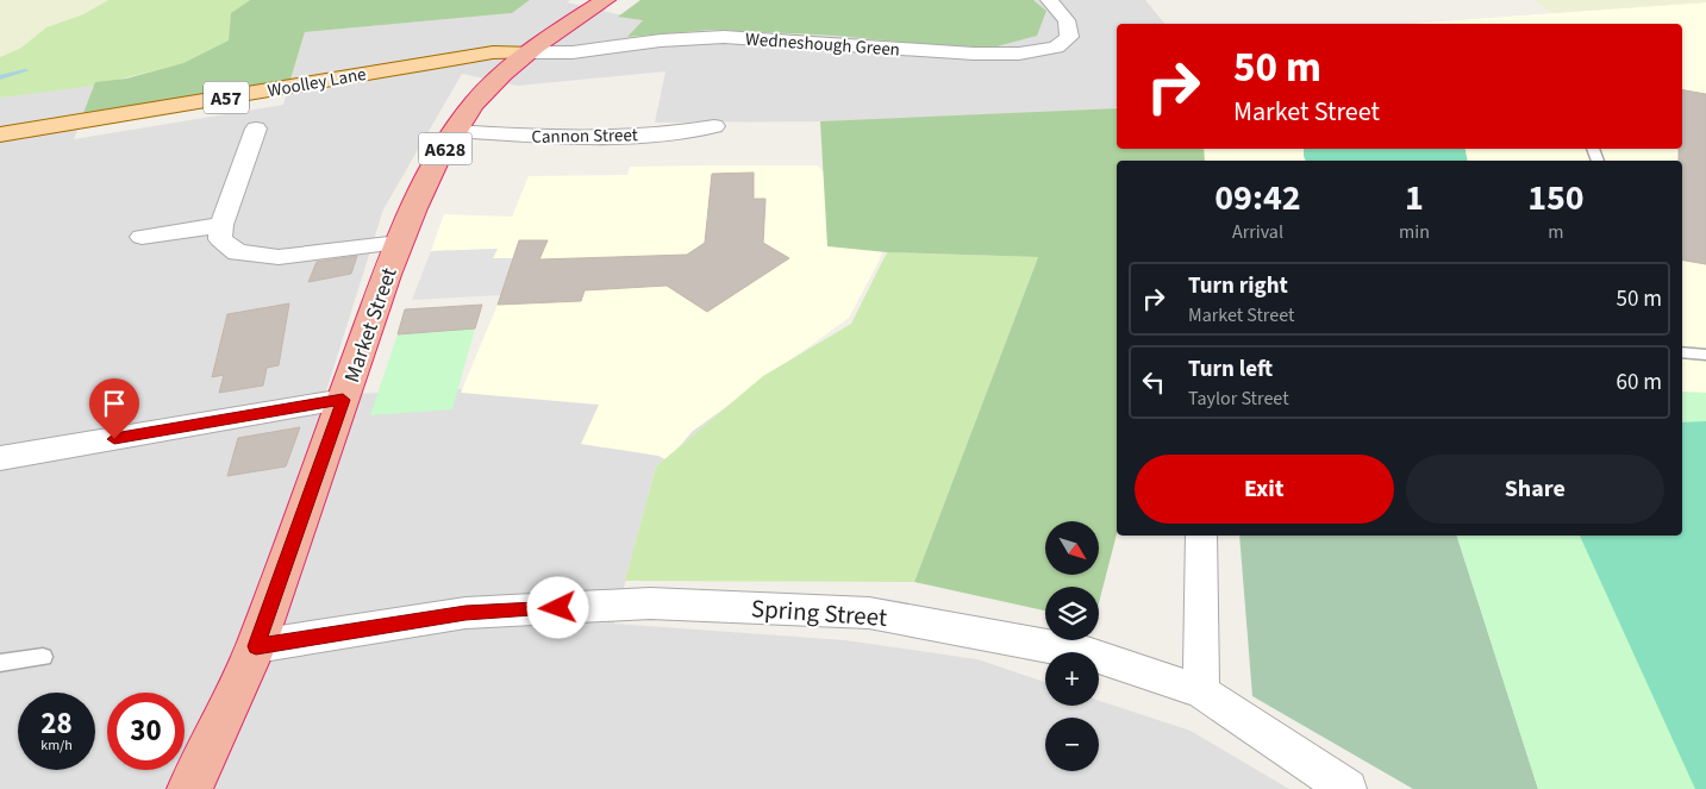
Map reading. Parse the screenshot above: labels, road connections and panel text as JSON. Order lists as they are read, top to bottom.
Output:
{
  "streets": {
    "highway": ["A628", "Market Street"],
    "main road": ["Woolley Lane", "A57"],
    "street": ["Wedneshough Green", "Cannon Street", "Spring Street"]
  },
  "crossings": [
    ["Wedneshough Green", "Woolley Lane"],
    ["Wedneshough Green", "Market Street"],
    ["Woolley Lane", "Market Street"],
    ["Cannon Street", "Market Street"],
    ["Market Street", "Spring Street"]
  ],
  "north": "bottom right",
  "page": {
    "turn": ["50 m", "Market Street"],
    "eta": [
      "09:42",
      "Arrival",
      "1",
      "min",
      "150",
      "m"
    ],
    "list": [
      {
        "name": "Turn right",
        "note": "Market Street",
        "value": "50 m"
      },
      {
        "name": "Turn left",
        "note": "Taylor Street",
        "value": "60 m"
      }
    ],
    "buttons": ["Exit", "Share"],
    "map_buttons": ["+", "−"],
    "speed": "28 km/h",
    "limit": "30"
  }
}
